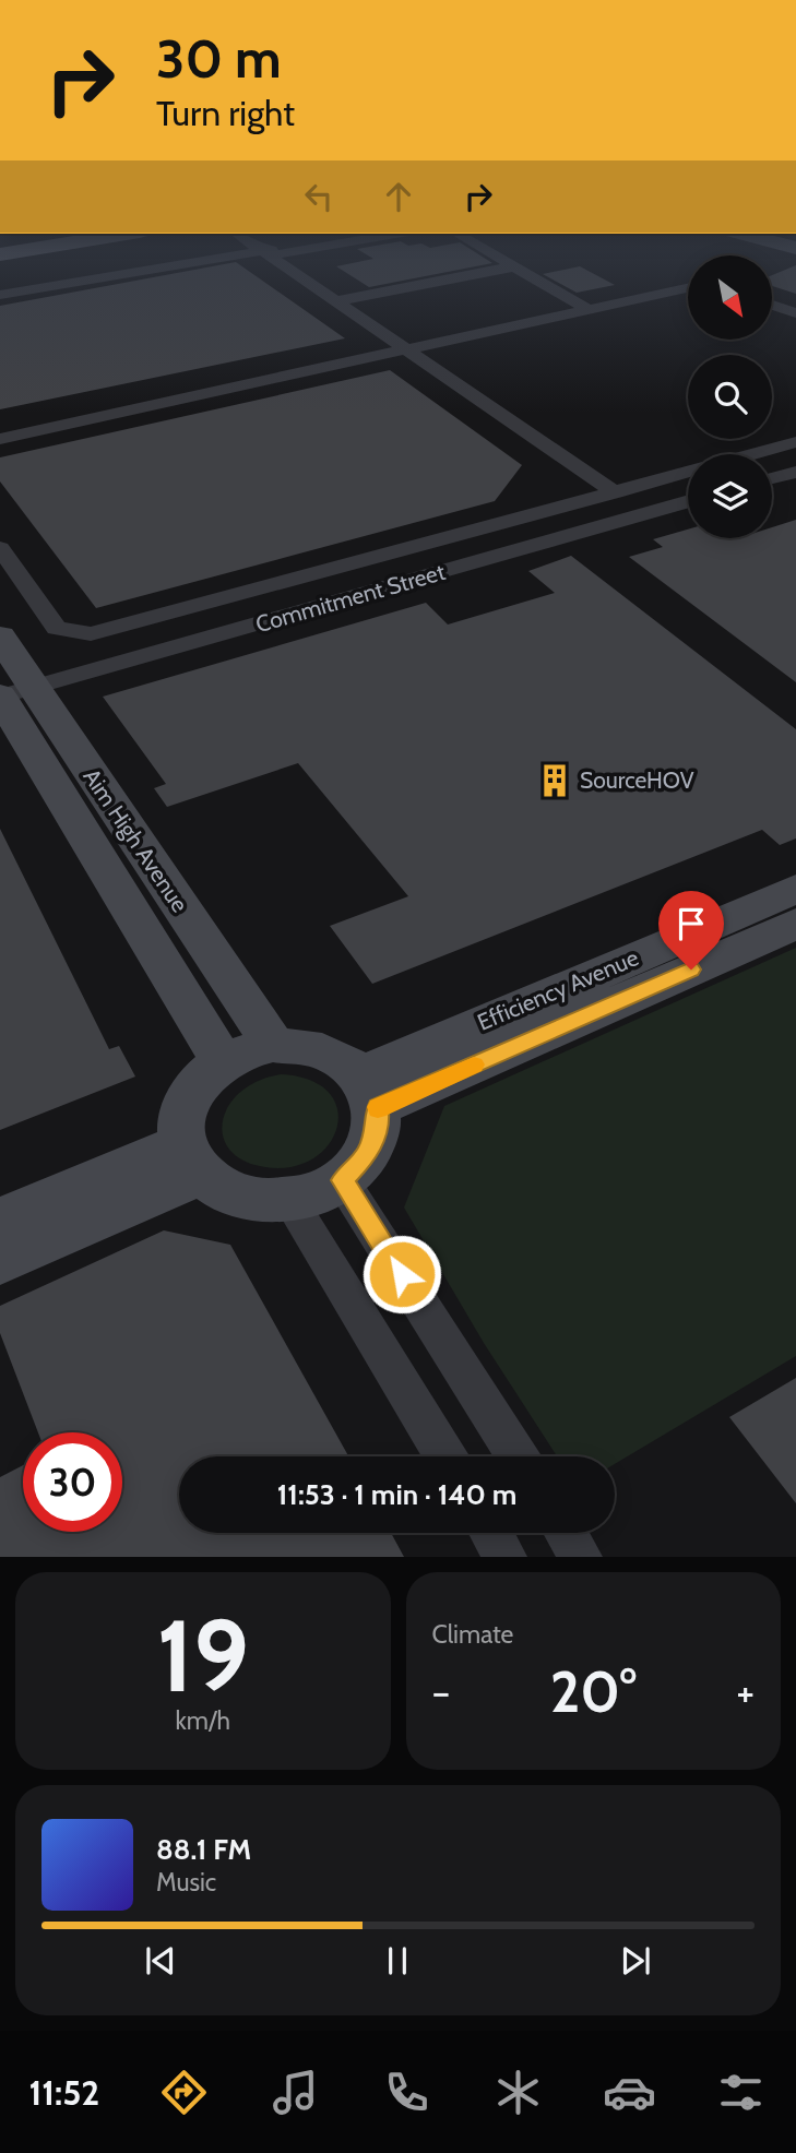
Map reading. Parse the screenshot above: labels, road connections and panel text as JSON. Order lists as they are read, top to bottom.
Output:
{
  "streets": {
    "street": ["Commitment Street", "Aim High Avenue", "Efficiency Avenue"]
  },
  "crossings": [
    ["Commitment Street", "Aim High Avenue"],
    ["Aim High Avenue", "Efficiency Avenue"]
  ],
  "places": {
    "building": ["SourceHOV"]
  },
  "north": "bottom right",
  "page": {
    "turn": ["30 m", "Turn right"],
    "limit": "30",
    "trip": "11:53 · 1 min · 140 m",
    "tile": [
      ["19", "km/h"],
      "Climate"
    ],
    "heat": ["−", "20°", "+"],
    "song": ["88.1 FM", "Music"],
    "tabs": "11:52"
  }
}
